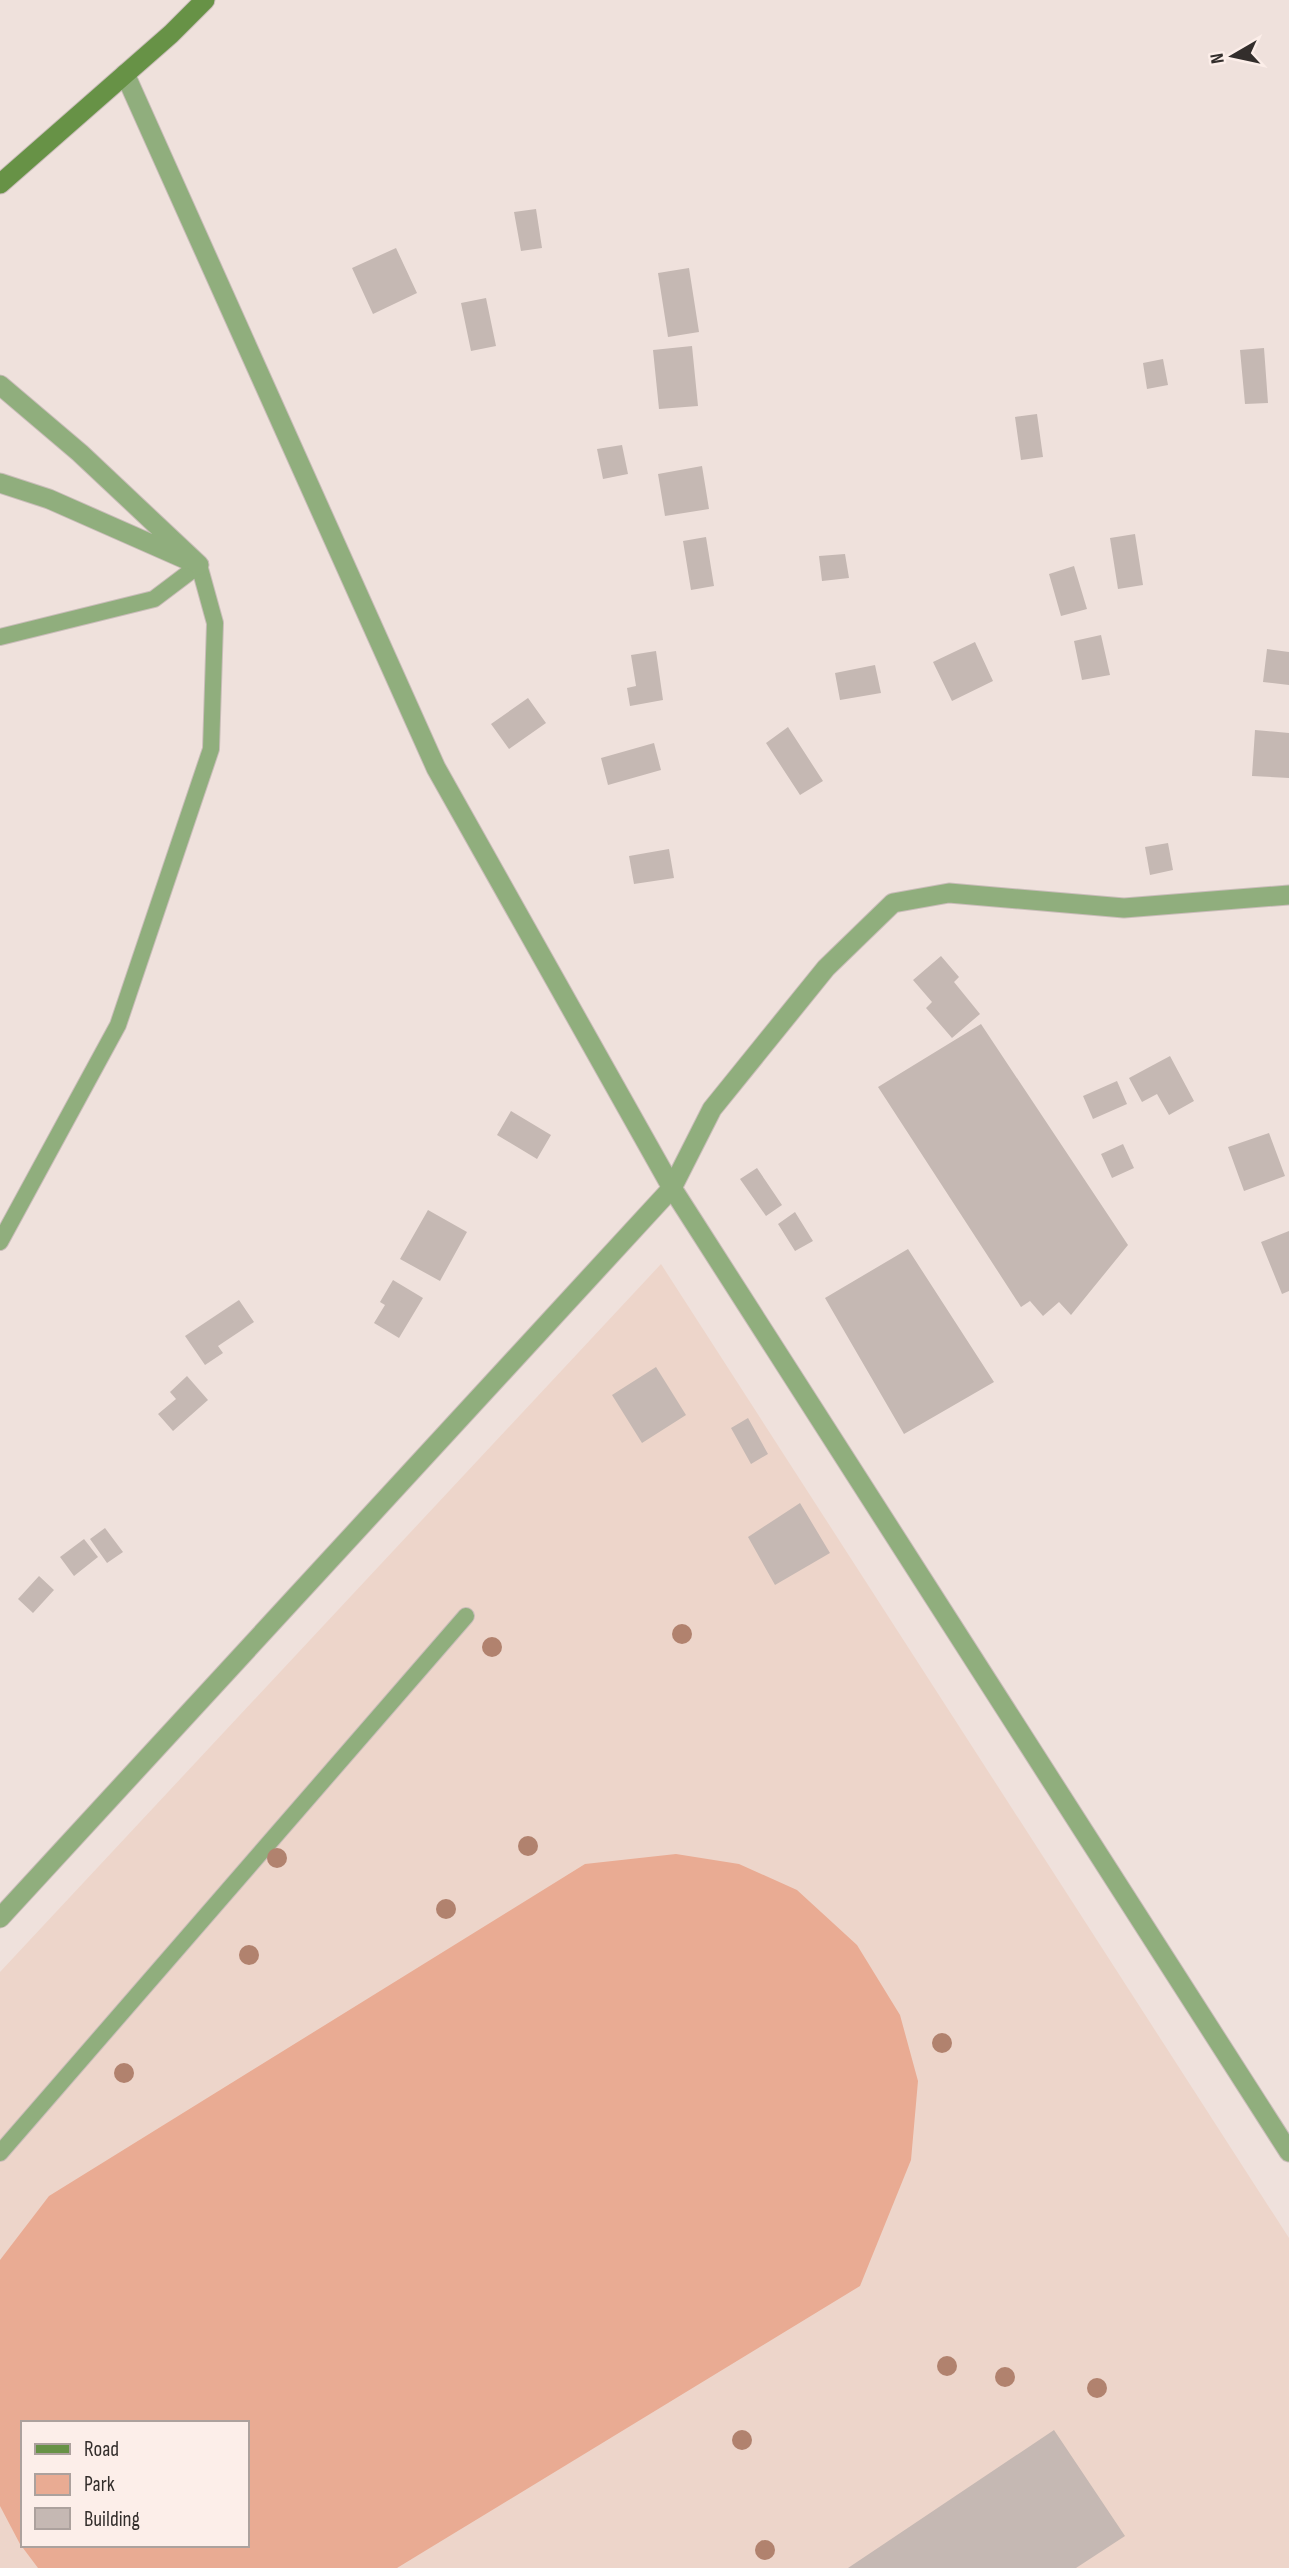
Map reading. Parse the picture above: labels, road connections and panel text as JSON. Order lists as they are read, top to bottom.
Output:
{
  "legend": ["Road", "Park", "Building"],
  "north": "left"
}
